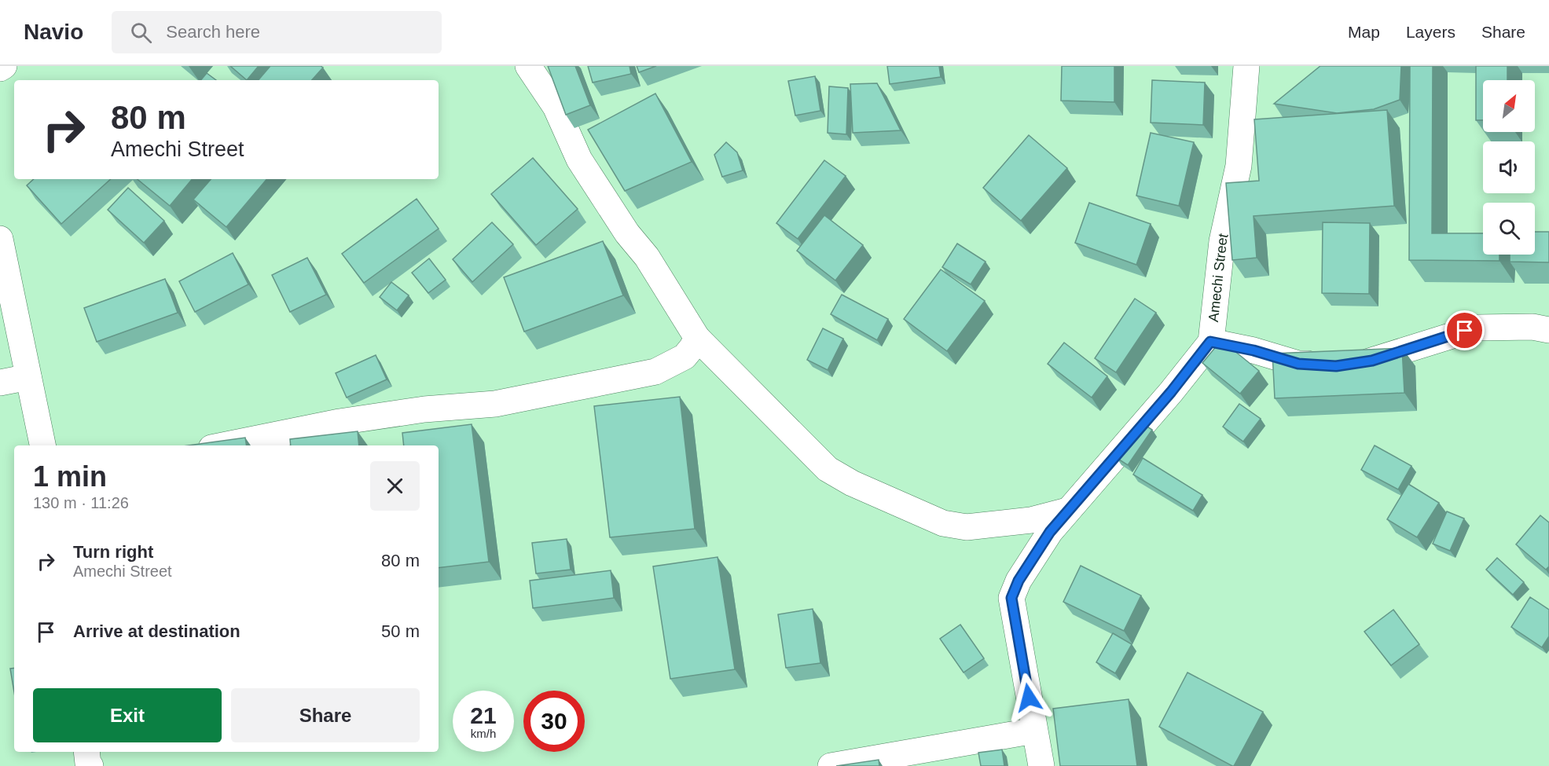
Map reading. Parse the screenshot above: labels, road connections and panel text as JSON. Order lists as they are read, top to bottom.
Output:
{
  "streets": {
    "street": ["Amechi Street"]
  },
  "north": "top right",
  "page": {
    "header": "Navio",
    "search": "Search here",
    "nav": ["Map", "Layers", "Share"],
    "turn": ["80 m", "Amechi Street"],
    "heading": ["1 min", "130 m · 11:26"],
    "list": [
      {
        "name": "Turn right",
        "note": "Amechi Street",
        "value": "80 m"
      },
      {
        "name": "Arrive at destination",
        "value": "50 m"
      }
    ],
    "buttons": ["Exit", "Share"],
    "speed": "21 km/h",
    "limit": "30"
  }
}
